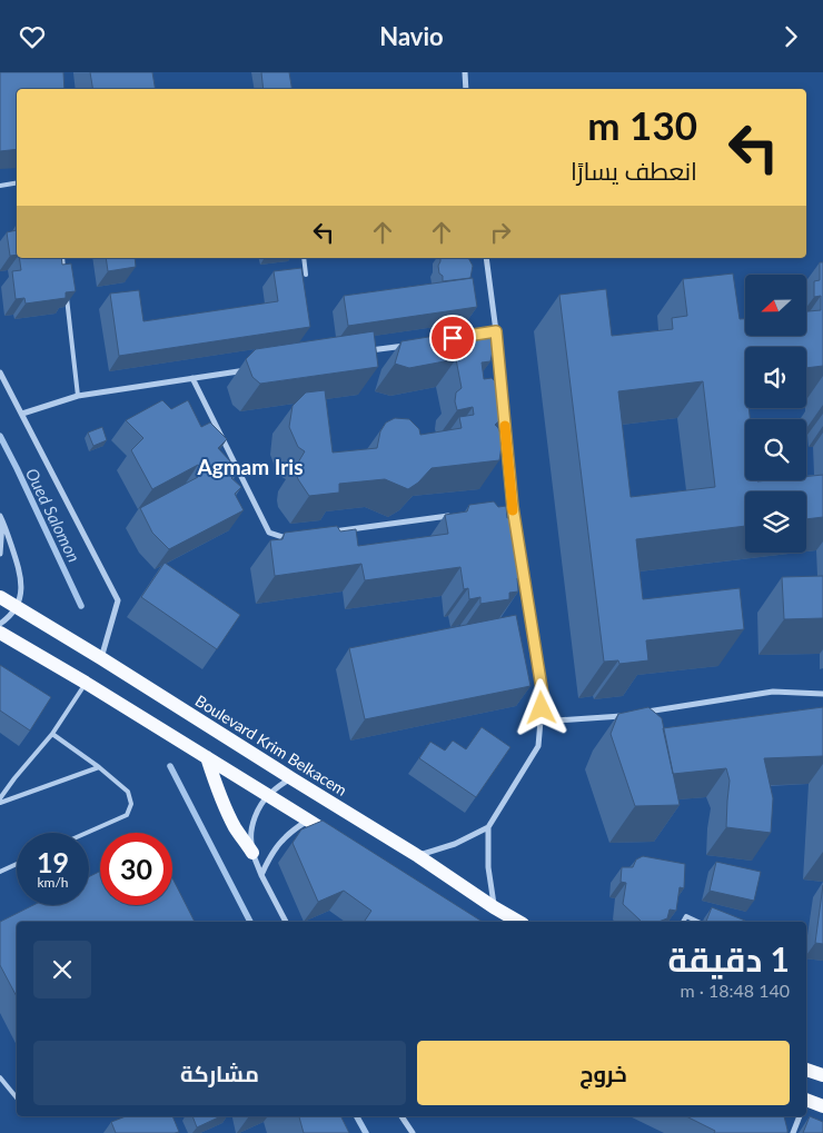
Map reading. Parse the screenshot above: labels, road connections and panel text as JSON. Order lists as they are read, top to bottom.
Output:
{
  "streets": {
    "main road": ["Boulevard Krim Belkacem"]
  },
  "districts": ["Agmam Iris"],
  "water": ["Oued Salomon"],
  "north": "left",
  "page": {
    "header": "Navio",
    "turn": ["130 m", "انعطف يسارًا"],
    "speed": "19 km/h",
    "limit": "30",
    "heading": ["1 دقيقة", "140 m · 18:48"],
    "buttons": ["خروج", "مشاركة"]
  }
}
